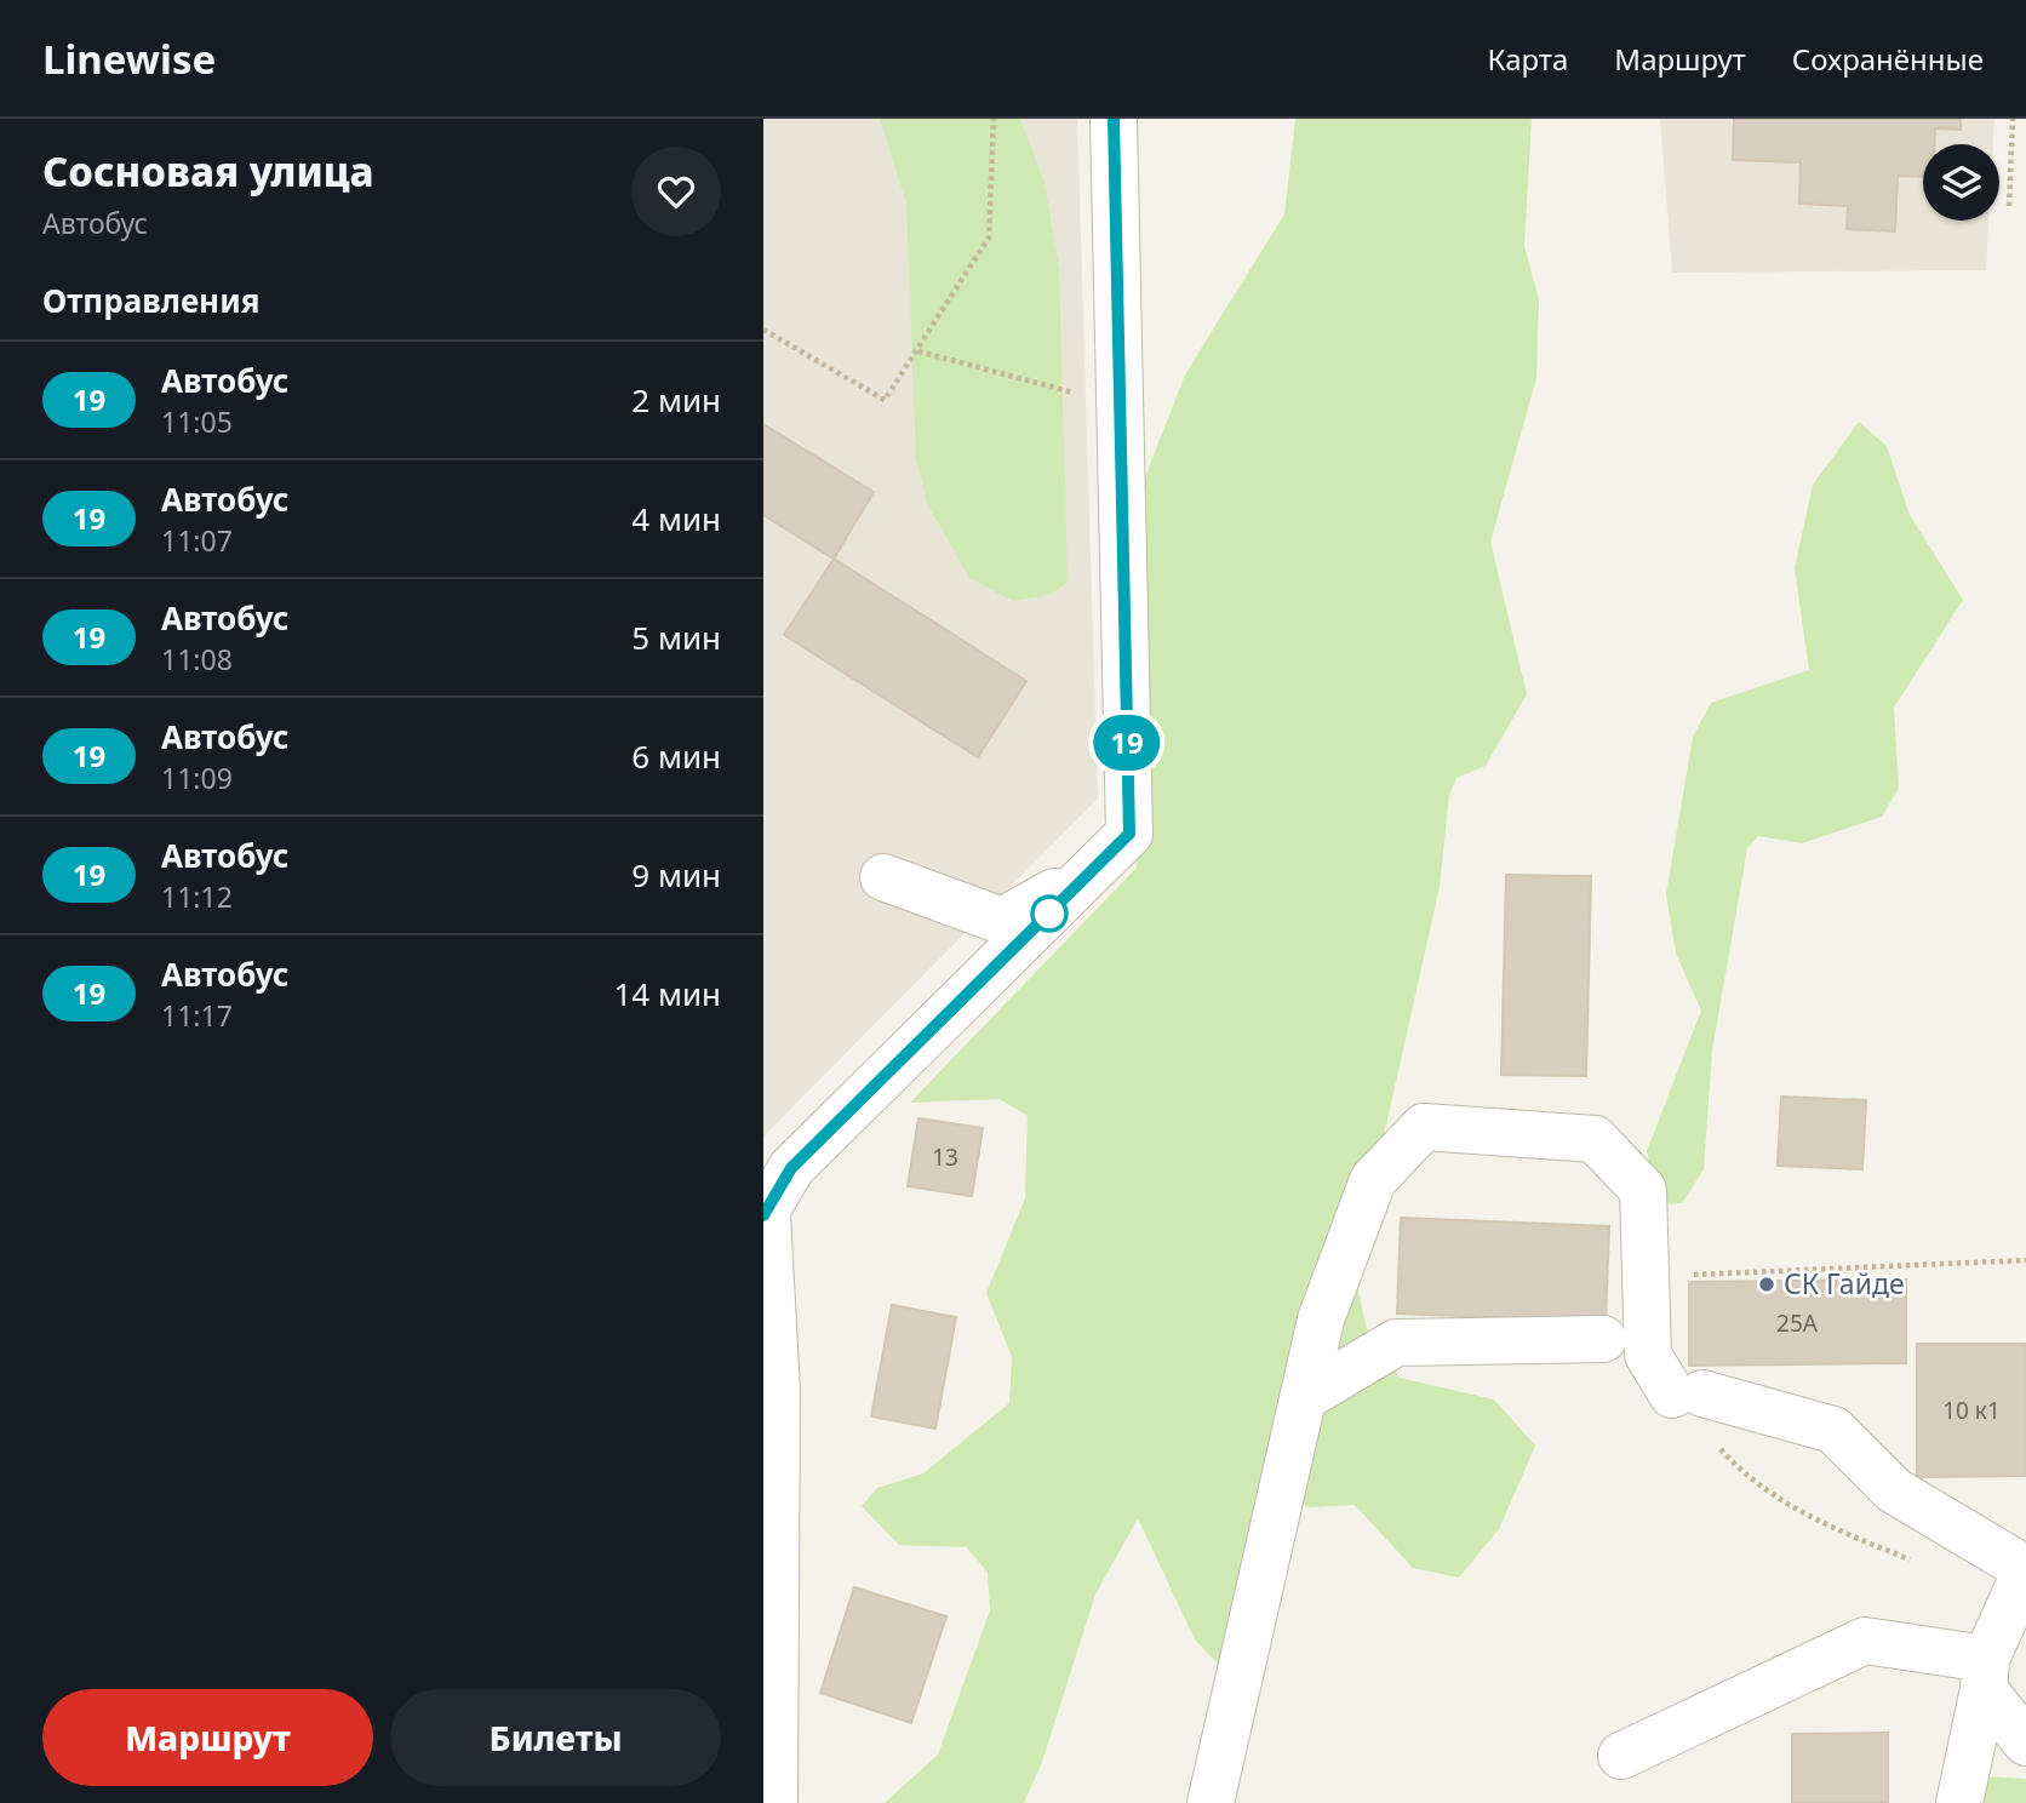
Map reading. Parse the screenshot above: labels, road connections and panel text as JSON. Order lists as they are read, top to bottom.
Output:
{
  "places": ["СК Гайде"],
  "lines": ["bus line 19"],
  "house_numbers": ["13", "25А", "10 к1"],
  "page": {
    "header": "Linewise",
    "nav": ["Карта", "Маршрут", "Сохранённые"],
    "heading": [
      ["Сосновая улица", "Автобус"],
      "Отправления"
    ],
    "on_map": "19",
    "list": [
      {
        "mark": "19",
        "name": "Автобус",
        "note": "11:05",
        "value": "2 мин"
      },
      {
        "mark": "19",
        "name": "Автобус",
        "note": "11:07",
        "value": "4 мин"
      },
      {
        "mark": "19",
        "name": "Автобус",
        "note": "11:08",
        "value": "5 мин"
      },
      {
        "mark": "19",
        "name": "Автобус",
        "note": "11:09",
        "value": "6 мин"
      },
      {
        "mark": "19",
        "name": "Автобус",
        "note": "11:12",
        "value": "9 мин"
      },
      {
        "mark": "19",
        "name": "Автобус",
        "note": "11:17",
        "value": "14 мин"
      }
    ],
    "buttons": ["Маршрут", "Билеты"]
  }
}
